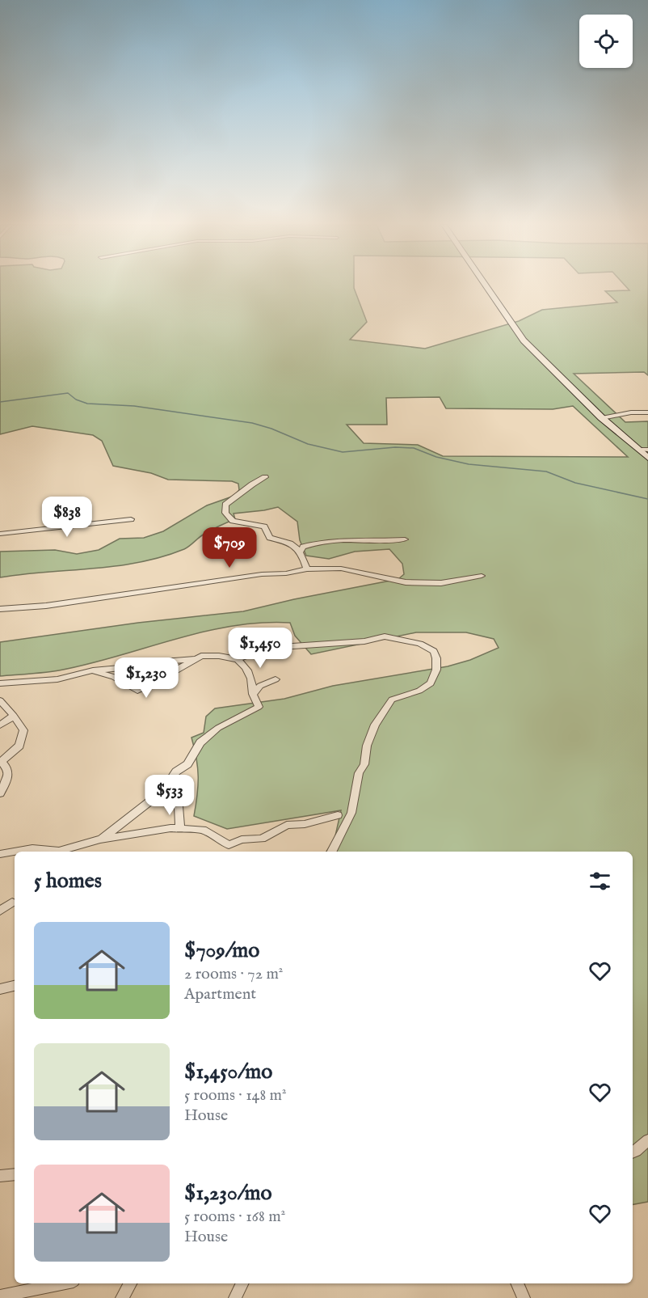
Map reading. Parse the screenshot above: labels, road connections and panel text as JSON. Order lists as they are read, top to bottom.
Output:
{
  "page": {
    "price": [
      "$838",
      "$709",
      "$1,450",
      "$1,230",
      "$533"
    ],
    "heading": "5 homes",
    "list": [
      {
        "name": "$709/mo",
        "note": "2 rooms · 72 m² · Apartment"
      },
      {
        "name": "$1,450/mo",
        "note": "5 rooms · 148 m² · House"
      },
      {
        "name": "$1,230/mo",
        "note": "5 rooms · 168 m² · House"
      }
    ]
  }
}
